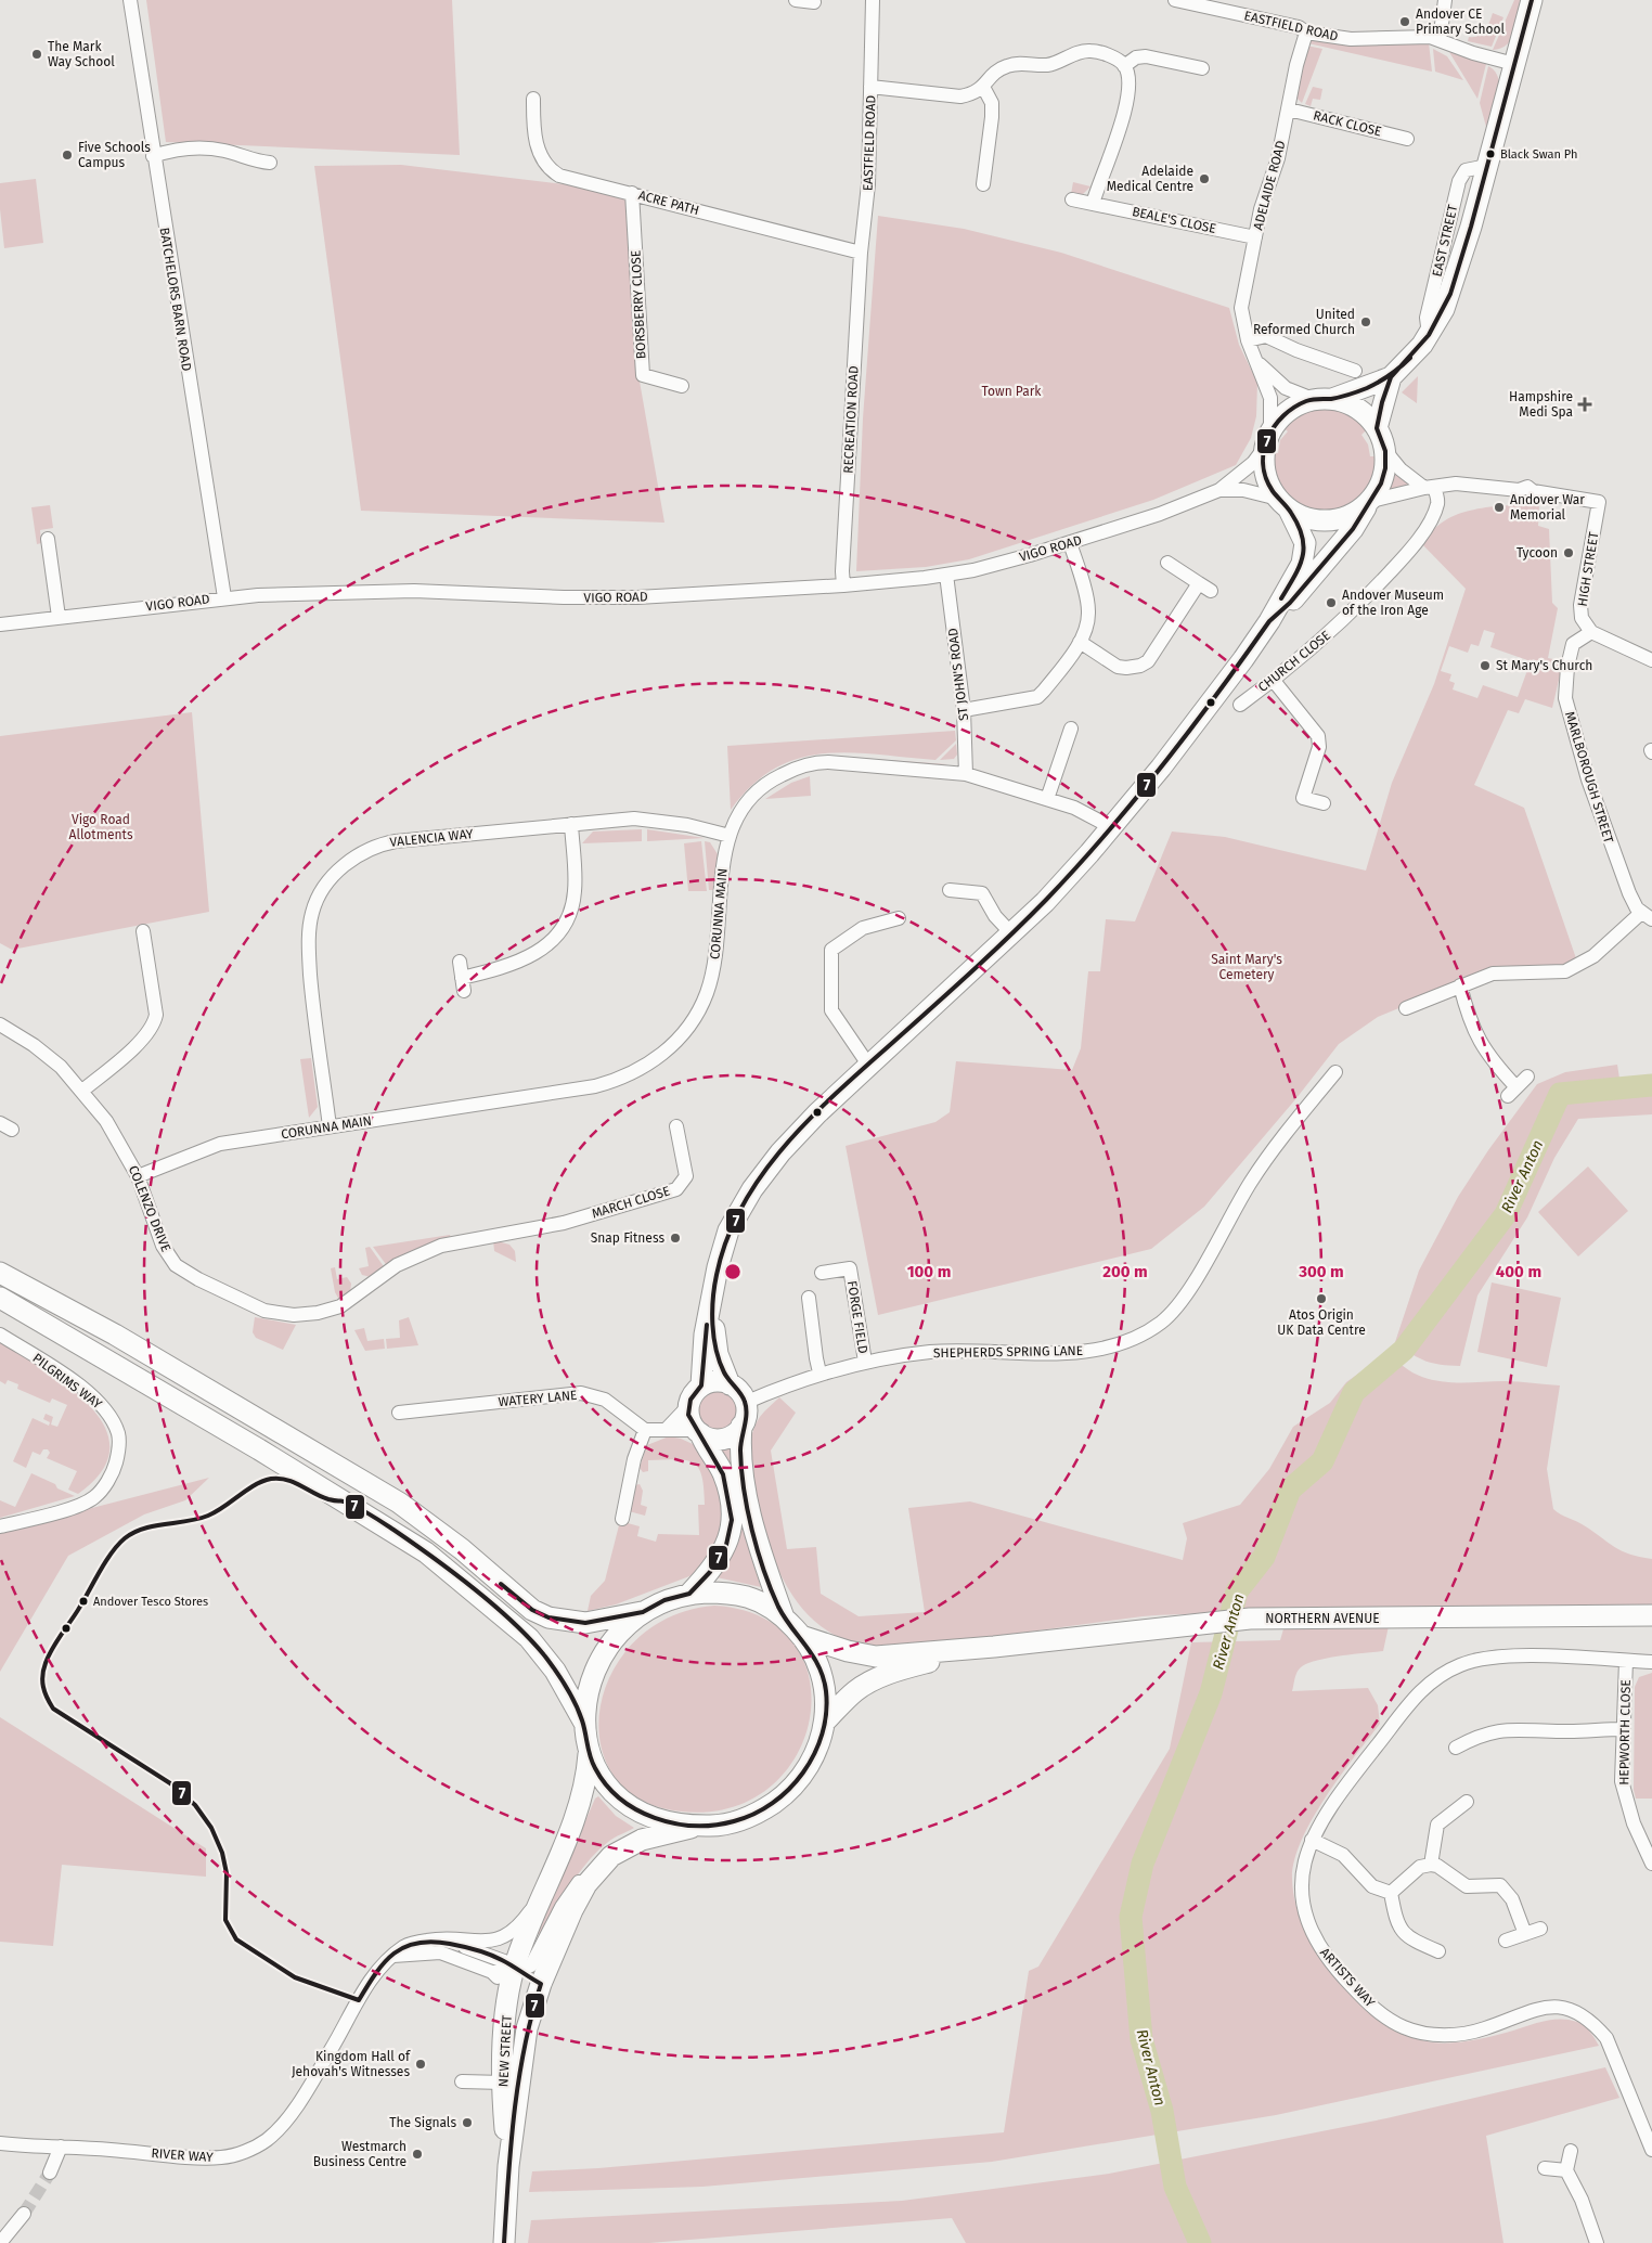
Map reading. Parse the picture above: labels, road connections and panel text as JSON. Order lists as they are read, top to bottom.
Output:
{
  "streets": {
    "main road": ["EAST STREET", "NORTHERN AVENUE", "NEW STREET"],
    "street": [
      "EASTFIELD ROAD",
      "RACK CLOSE",
      "ADELAIDE ROAD",
      "ACRE PATH",
      "BEALE'S CLOSE",
      "BATCHELORS BARN ROAD",
      "BORSBERRY CLOSE",
      "RECREATION ROAD",
      "VIGO ROAD",
      "HIGH STREET",
      "CHURCH CLOSE",
      "ST JOHN'S ROAD",
      "MARLBOROUGH STREET",
      "VALENCIA WAY",
      "CORUNNA MAIN",
      "MARCH CLOSE",
      "COLENZO DRIVE",
      "FORGE FIELD",
      "SHEPHERDS SPRING LANE",
      "PILGRIMS WAY",
      "WATERY LANE",
      "HEPWORTH CLOSE",
      "ARTISTS WAY",
      "RIVER WAY"
    ]
  },
  "crossings": [
    ["EASTFIELD ROAD", "ADELAIDE ROAD"],
    ["EASTFIELD ROAD", "ACRE PATH"],
    ["EASTFIELD ROAD", "RECREATION ROAD"],
    ["RACK CLOSE", "ADELAIDE ROAD"],
    ["ADELAIDE ROAD", "BEALE'S CLOSE"],
    ["ADELAIDE ROAD", "EAST STREET"],
    ["ADELAIDE ROAD", "VIGO ROAD"],
    ["ACRE PATH", "BORSBERRY CLOSE"],
    ["ACRE PATH", "RECREATION ROAD"],
    ["EAST STREET", "VIGO ROAD"],
    ["BATCHELORS BARN ROAD", "VIGO ROAD"],
    ["RECREATION ROAD", "VIGO ROAD"],
    ["VIGO ROAD", "ST JOHN'S ROAD"],
    ["HIGH STREET", "CHURCH CLOSE"],
    ["HIGH STREET", "MARLBOROUGH STREET"],
    ["ST JOHN'S ROAD", "CORUNNA MAIN"],
    ["VALENCIA WAY", "CORUNNA MAIN"],
    ["CORUNNA MAIN", "COLENZO DRIVE"],
    ["MARCH CLOSE", "COLENZO DRIVE"],
    ["FORGE FIELD", "SHEPHERDS SPRING LANE"],
    ["HEPWORTH CLOSE", "ARTISTS WAY"],
    ["NEW STREET", "RIVER WAY"]
  ],
  "water": ["River Anton"],
  "parks": ["Town Park", "Vigo Road Allotments", "Saint Mary's Cemetery"],
  "places": {
    "other": [
      "Andover CE Primary School",
      "The Mark Way School",
      "Black Swan Ph",
      "Five Schools Campus",
      "Adelaide Medical Centre",
      "United Reformed Church",
      "Andover War Memorial",
      "Tycoon",
      "Andover Museum of the Iron Age",
      "St Mary's Church",
      "Snap Fitness",
      "Atos Origin UK Data Centre",
      "Andover Tesco Stores",
      "Kingdom Hall of Jehovah's Witnesses",
      "The Signals",
      "Westmarch Business Centre"
    ],
    "health": ["Hampshire Medi Spa"]
  },
  "lines": ["transit line 7"],
  "rings": [
    "100 m",
    "200 m",
    "300 m",
    "400 m"
  ]
}
